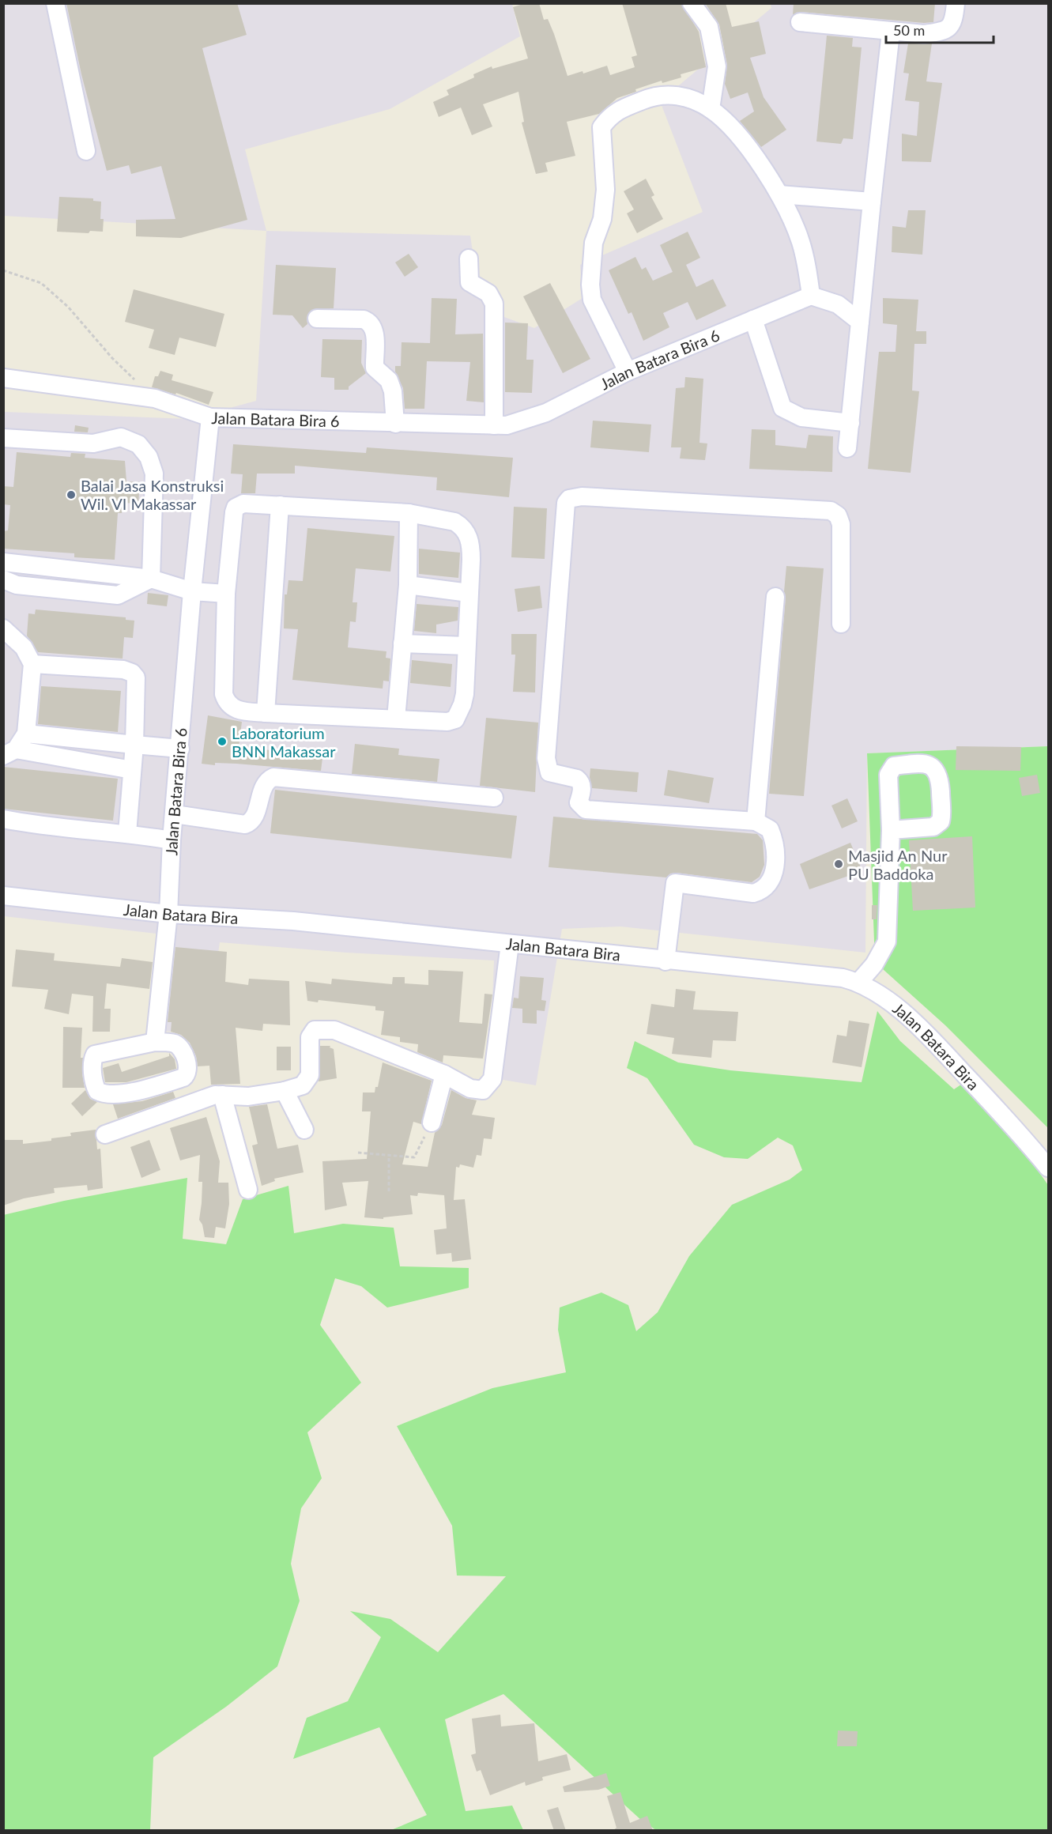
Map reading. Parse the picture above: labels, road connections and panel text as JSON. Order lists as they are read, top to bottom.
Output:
{
  "streets": {
    "street": ["Jalan Batara Bira 6", "Jalan Batara Bira"]
  },
  "crossings": [
    ["Jalan Batara Bira 6", "Jalan Batara Bira"]
  ],
  "places": ["Balai Jasa Konstruksi Wil. VI Makassar", "Laboratorium BNN Makassar", "Masjid An Nur PU Baddoka"],
  "scale_bar": "50 m"
}
